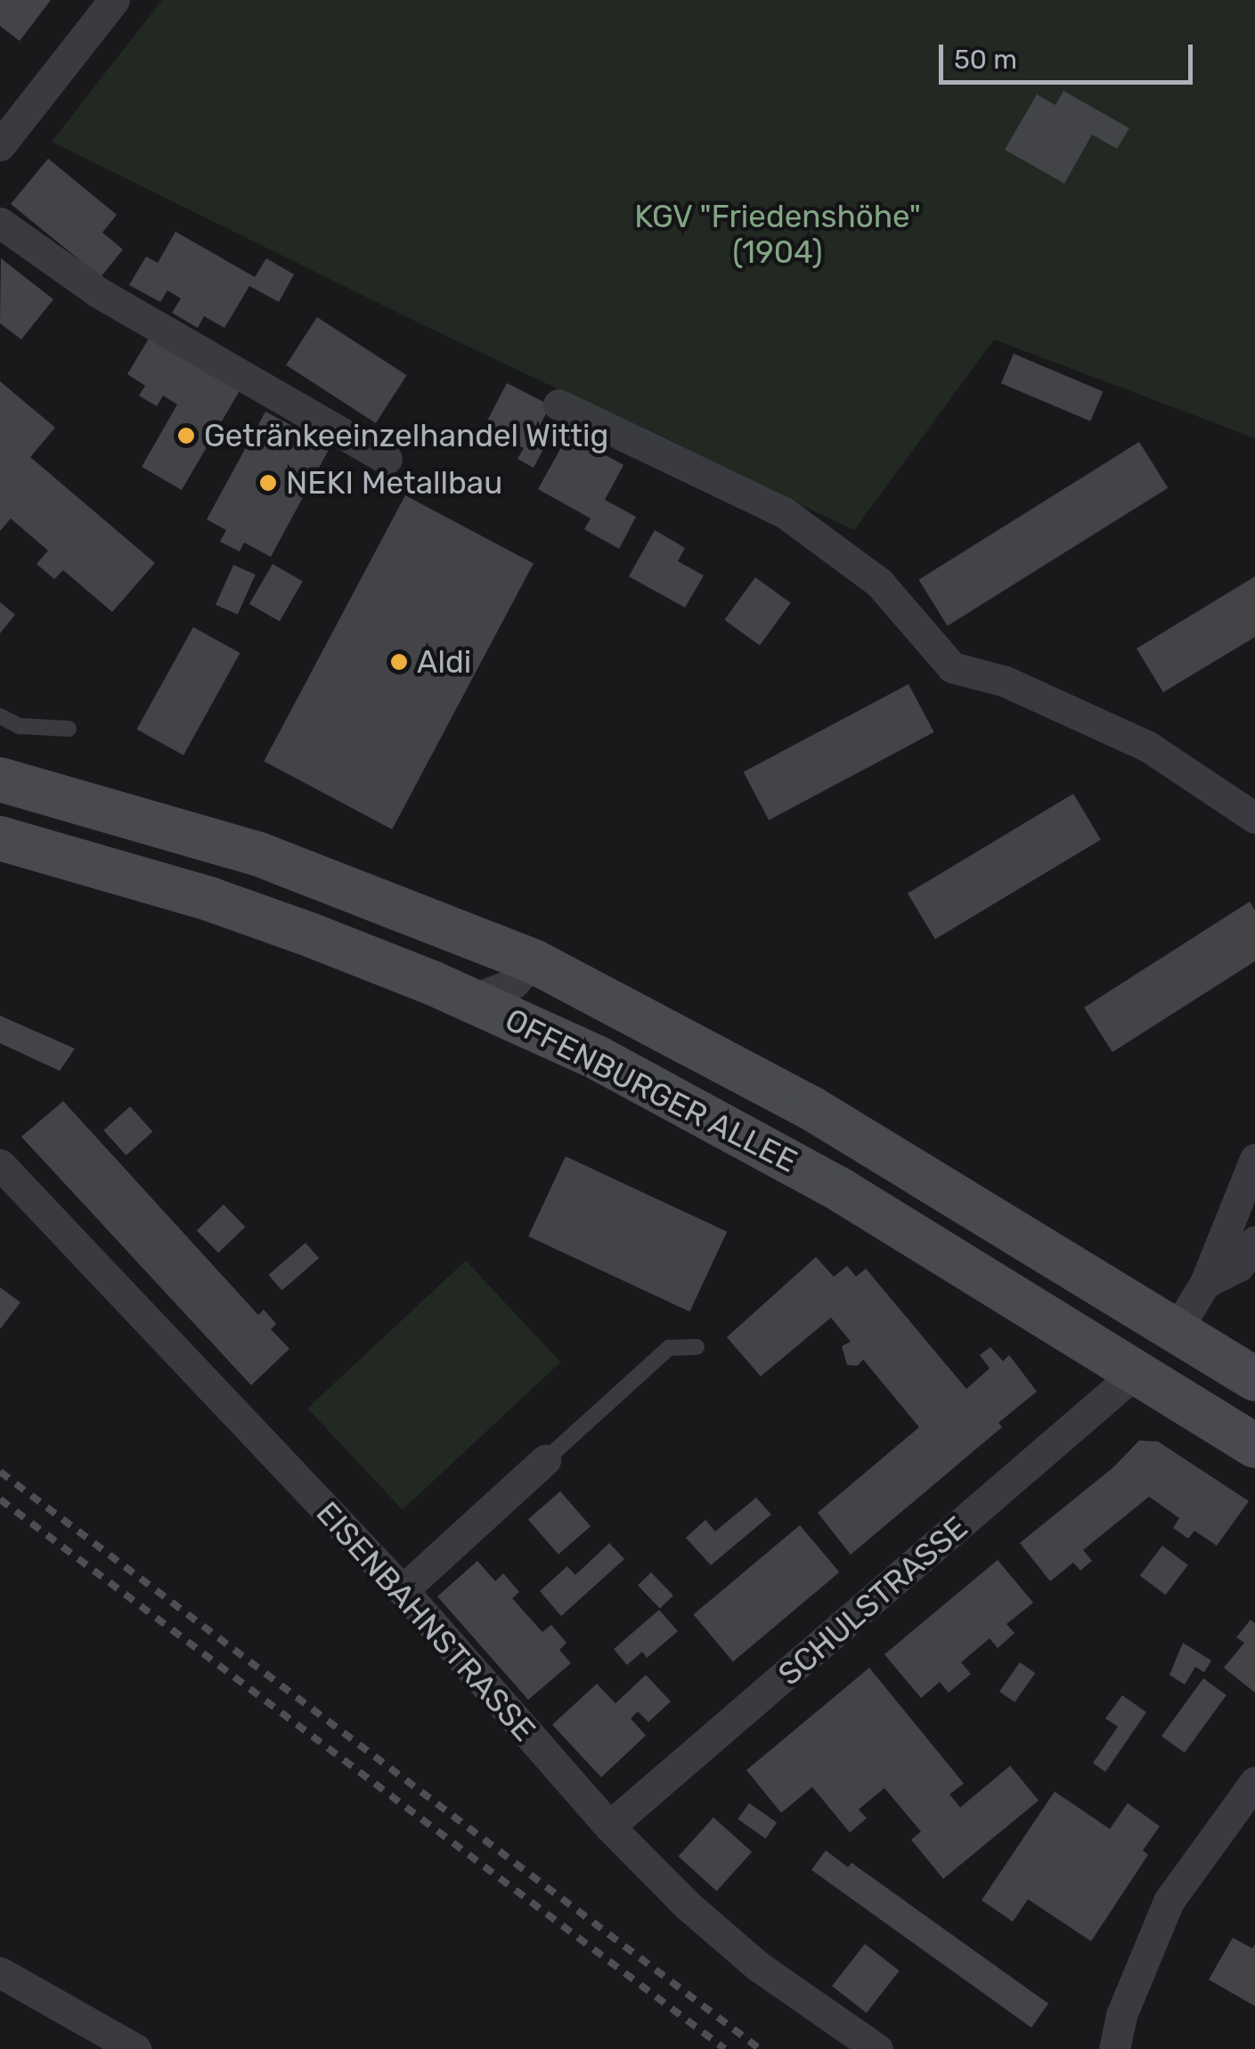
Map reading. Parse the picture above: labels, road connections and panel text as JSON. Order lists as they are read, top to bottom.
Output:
{
  "streets": {
    "street": ["OFFENBURGER ALLEE", "SCHULSTRASSE", "EISENBAHNSTRASSE"]
  },
  "crossings": [
    ["OFFENBURGER ALLEE", "SCHULSTRASSE"],
    ["SCHULSTRASSE", "EISENBAHNSTRASSE"]
  ],
  "parks": ["KGV \"Friedenshöhe\" (1904)"],
  "places": ["Getränkeeinzelhandel Wittig", "NEKI Metallbau", "Aldi"],
  "scale_bar": "50 m"
}
